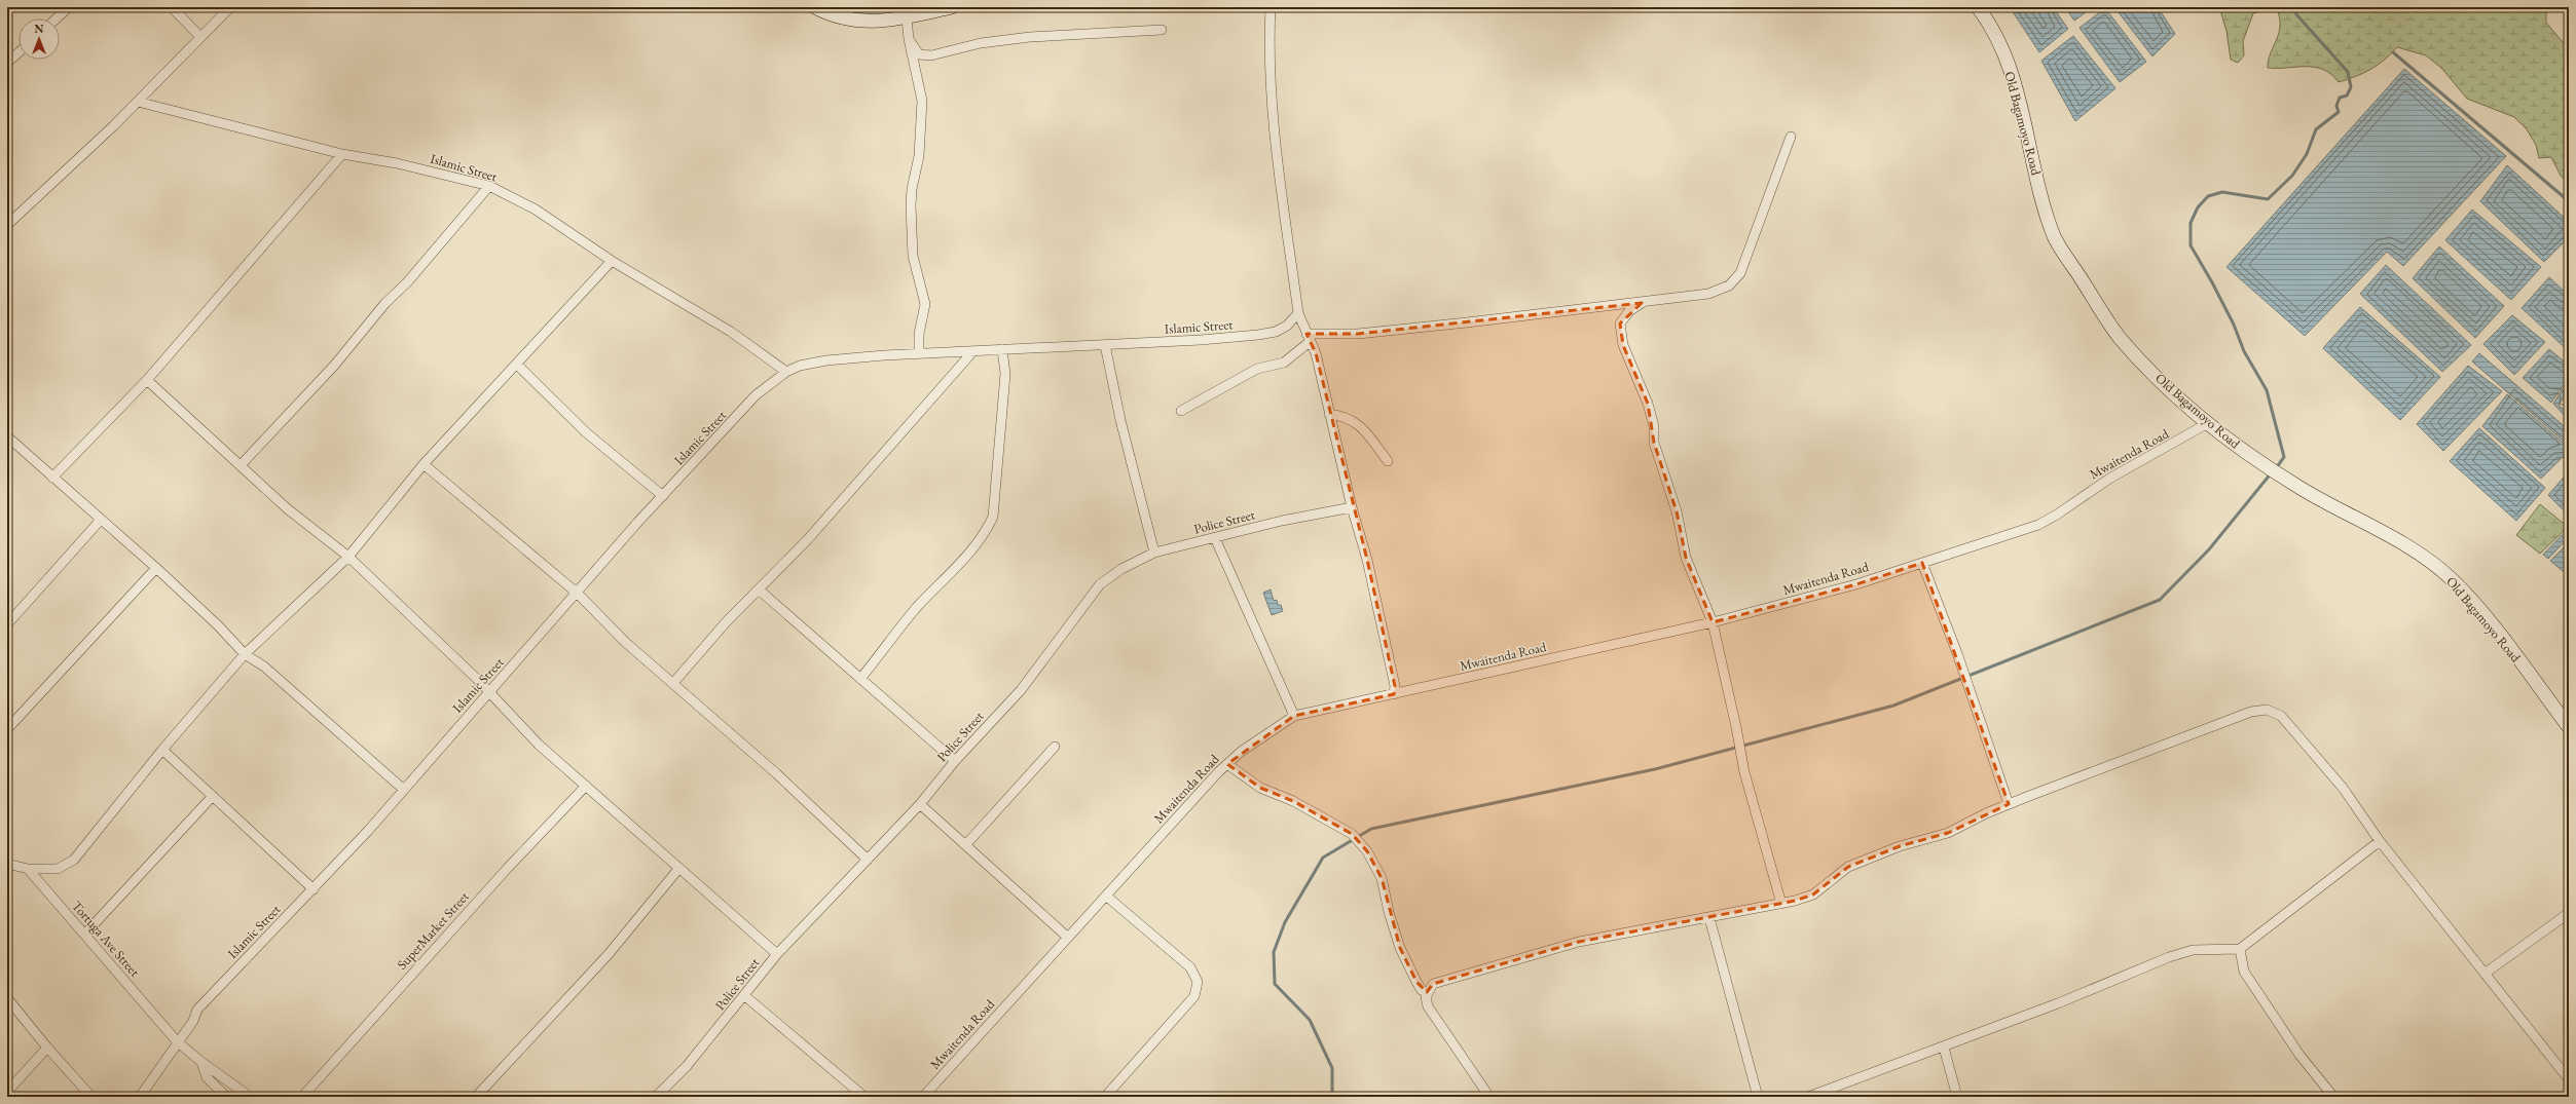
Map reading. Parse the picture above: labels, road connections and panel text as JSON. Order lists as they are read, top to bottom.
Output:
{
  "streets": {
    "street": [
      "Old Bagamoyo Road",
      "Islamic Street",
      "Mwaitenda Road",
      "Police Street",
      "SuperMarket Street",
      "Tortuga Ave Street"
    ]
  },
  "crossings": [
    ["Old Bagamoyo Road", "Mwaitenda Road"],
    ["Islamic Street", "Tortuga Ave Street"]
  ],
  "north": "top"
}
